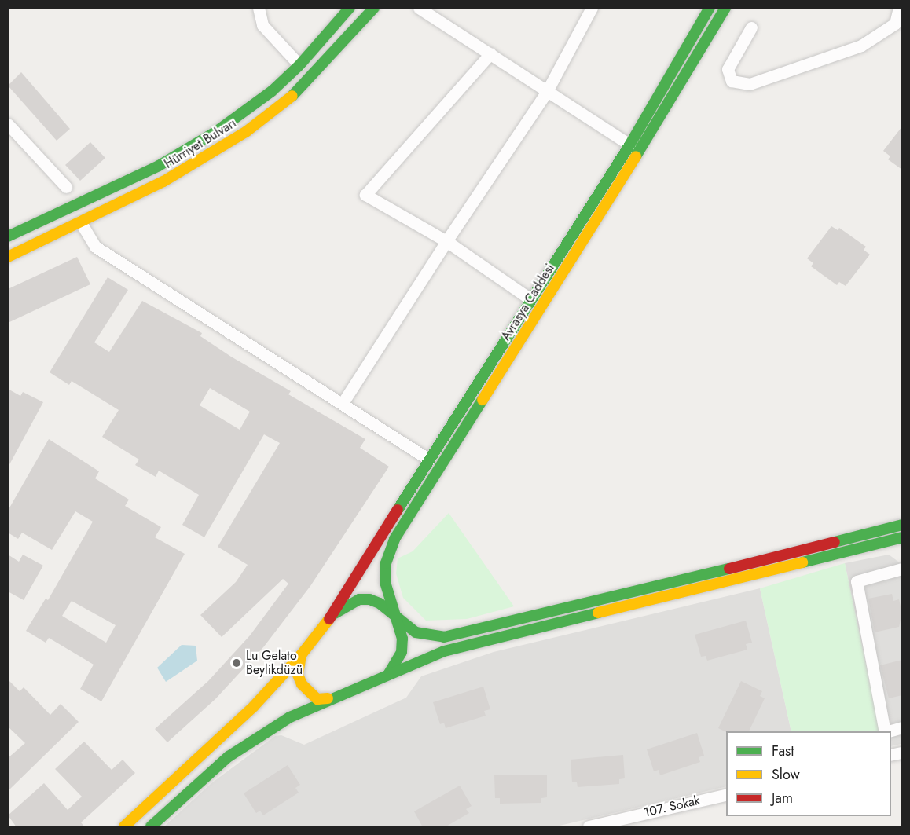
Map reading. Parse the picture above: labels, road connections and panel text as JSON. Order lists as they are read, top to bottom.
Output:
{
  "streets": {
    "street": ["Hürriyet Bulvarı", "Avrasya Caddesi", "107. Sokak"]
  },
  "places": ["Lu Gelato Beylikdüzü"],
  "legend": ["Fast", "Slow", "Jam"]
}
